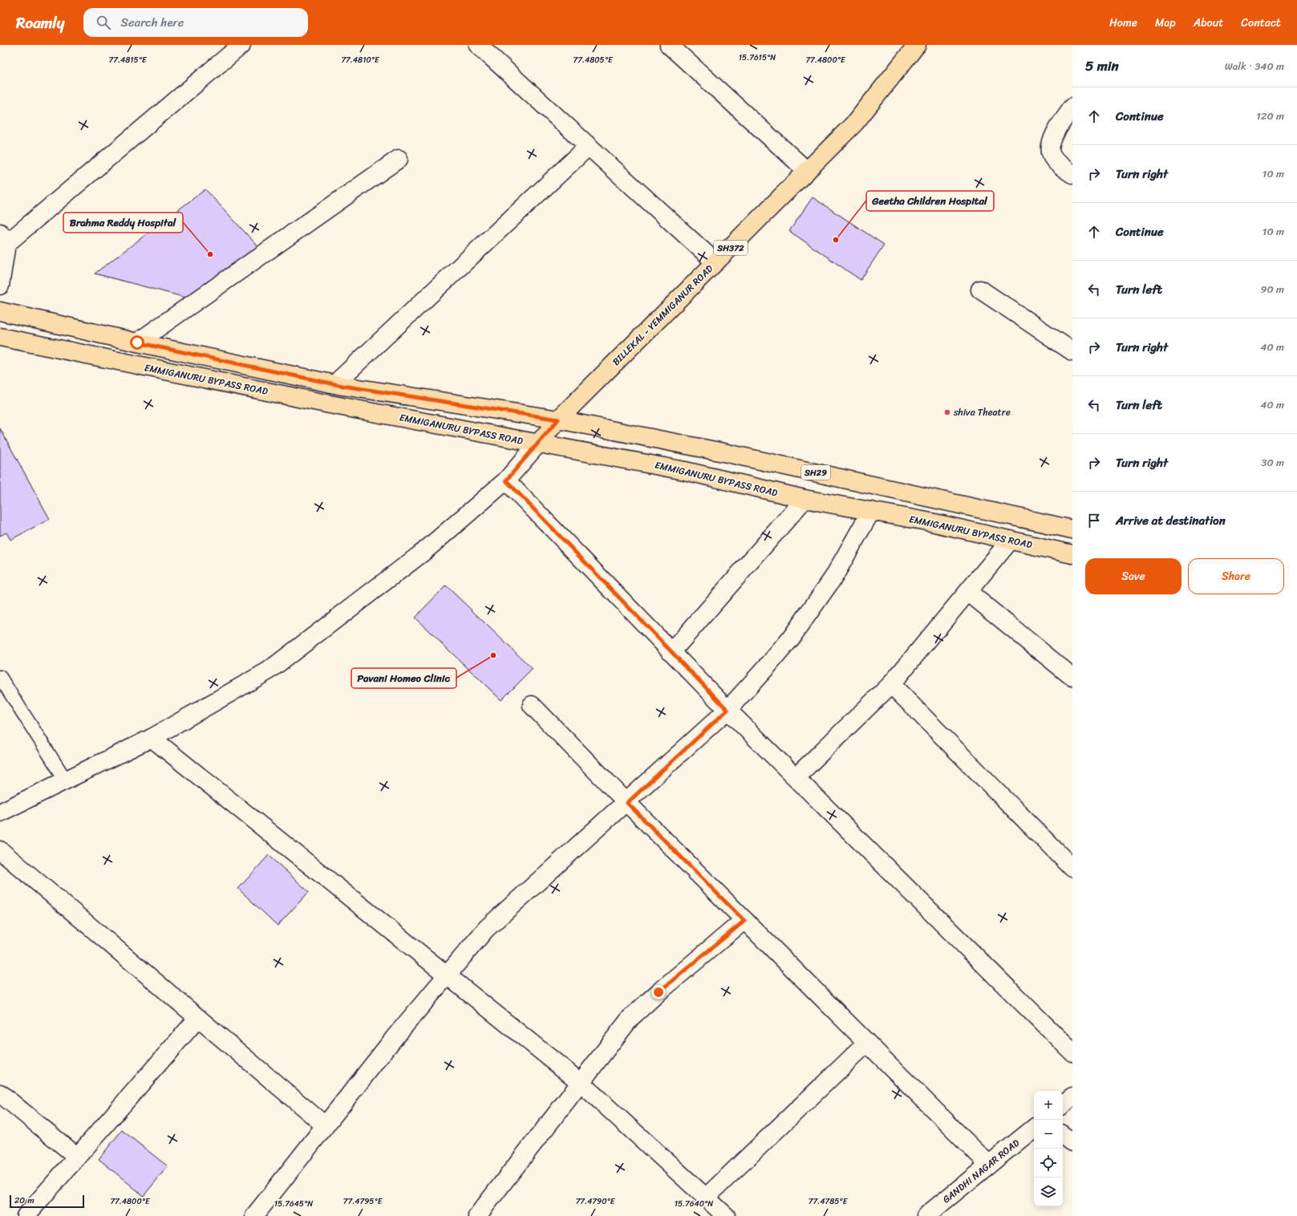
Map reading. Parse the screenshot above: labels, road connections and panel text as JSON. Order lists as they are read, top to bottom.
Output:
{
  "streets": {
    "main road": [
      "SH372",
      "BILLEKAL - YEMMIGANUR ROAD",
      "EMMIGANURU BYPASS ROAD",
      "SH29"
    ],
    "street": ["GANDHI NAGAR ROAD"]
  },
  "crossings": [
    ["BILLEKAL - YEMMIGANUR ROAD", "EMMIGANURU BYPASS ROAD"],
    ["BILLEKAL - YEMMIGANUR ROAD", "SH29"]
  ],
  "places": [
    "Geetha Children Hospital",
    "Brahma Reddy Hospital",
    "shiva Theatre",
    "Pavani Homeo Clinic"
  ],
  "scale_bar": "20 m",
  "page": {
    "header": "Roamly",
    "search": "Search here",
    "nav": [
      "Home",
      "Map",
      "About",
      "Contact"
    ],
    "heading": ["5 min", "Walk · 340 m"],
    "list": [
      ["Continue", "120 m"],
      ["Turn right", "10 m"],
      ["Continue", "10 m"],
      ["Turn left", "90 m"],
      ["Turn right", "40 m"],
      ["Turn left", "40 m"],
      ["Turn right", "30 m"],
      "Arrive at destination"
    ],
    "buttons": ["Save", "Share"],
    "map_buttons": ["+", "−"],
    "scale": "20 m"
  },
  "coordinates": [
    "15.7615°N",
    "77.4815°E",
    "77.4810°E",
    "77.4805°E",
    "77.4800°E",
    "77.4795°E",
    "77.4790°E",
    "77.4785°E",
    "15.7645°N",
    "15.7640°N"
  ]
}
